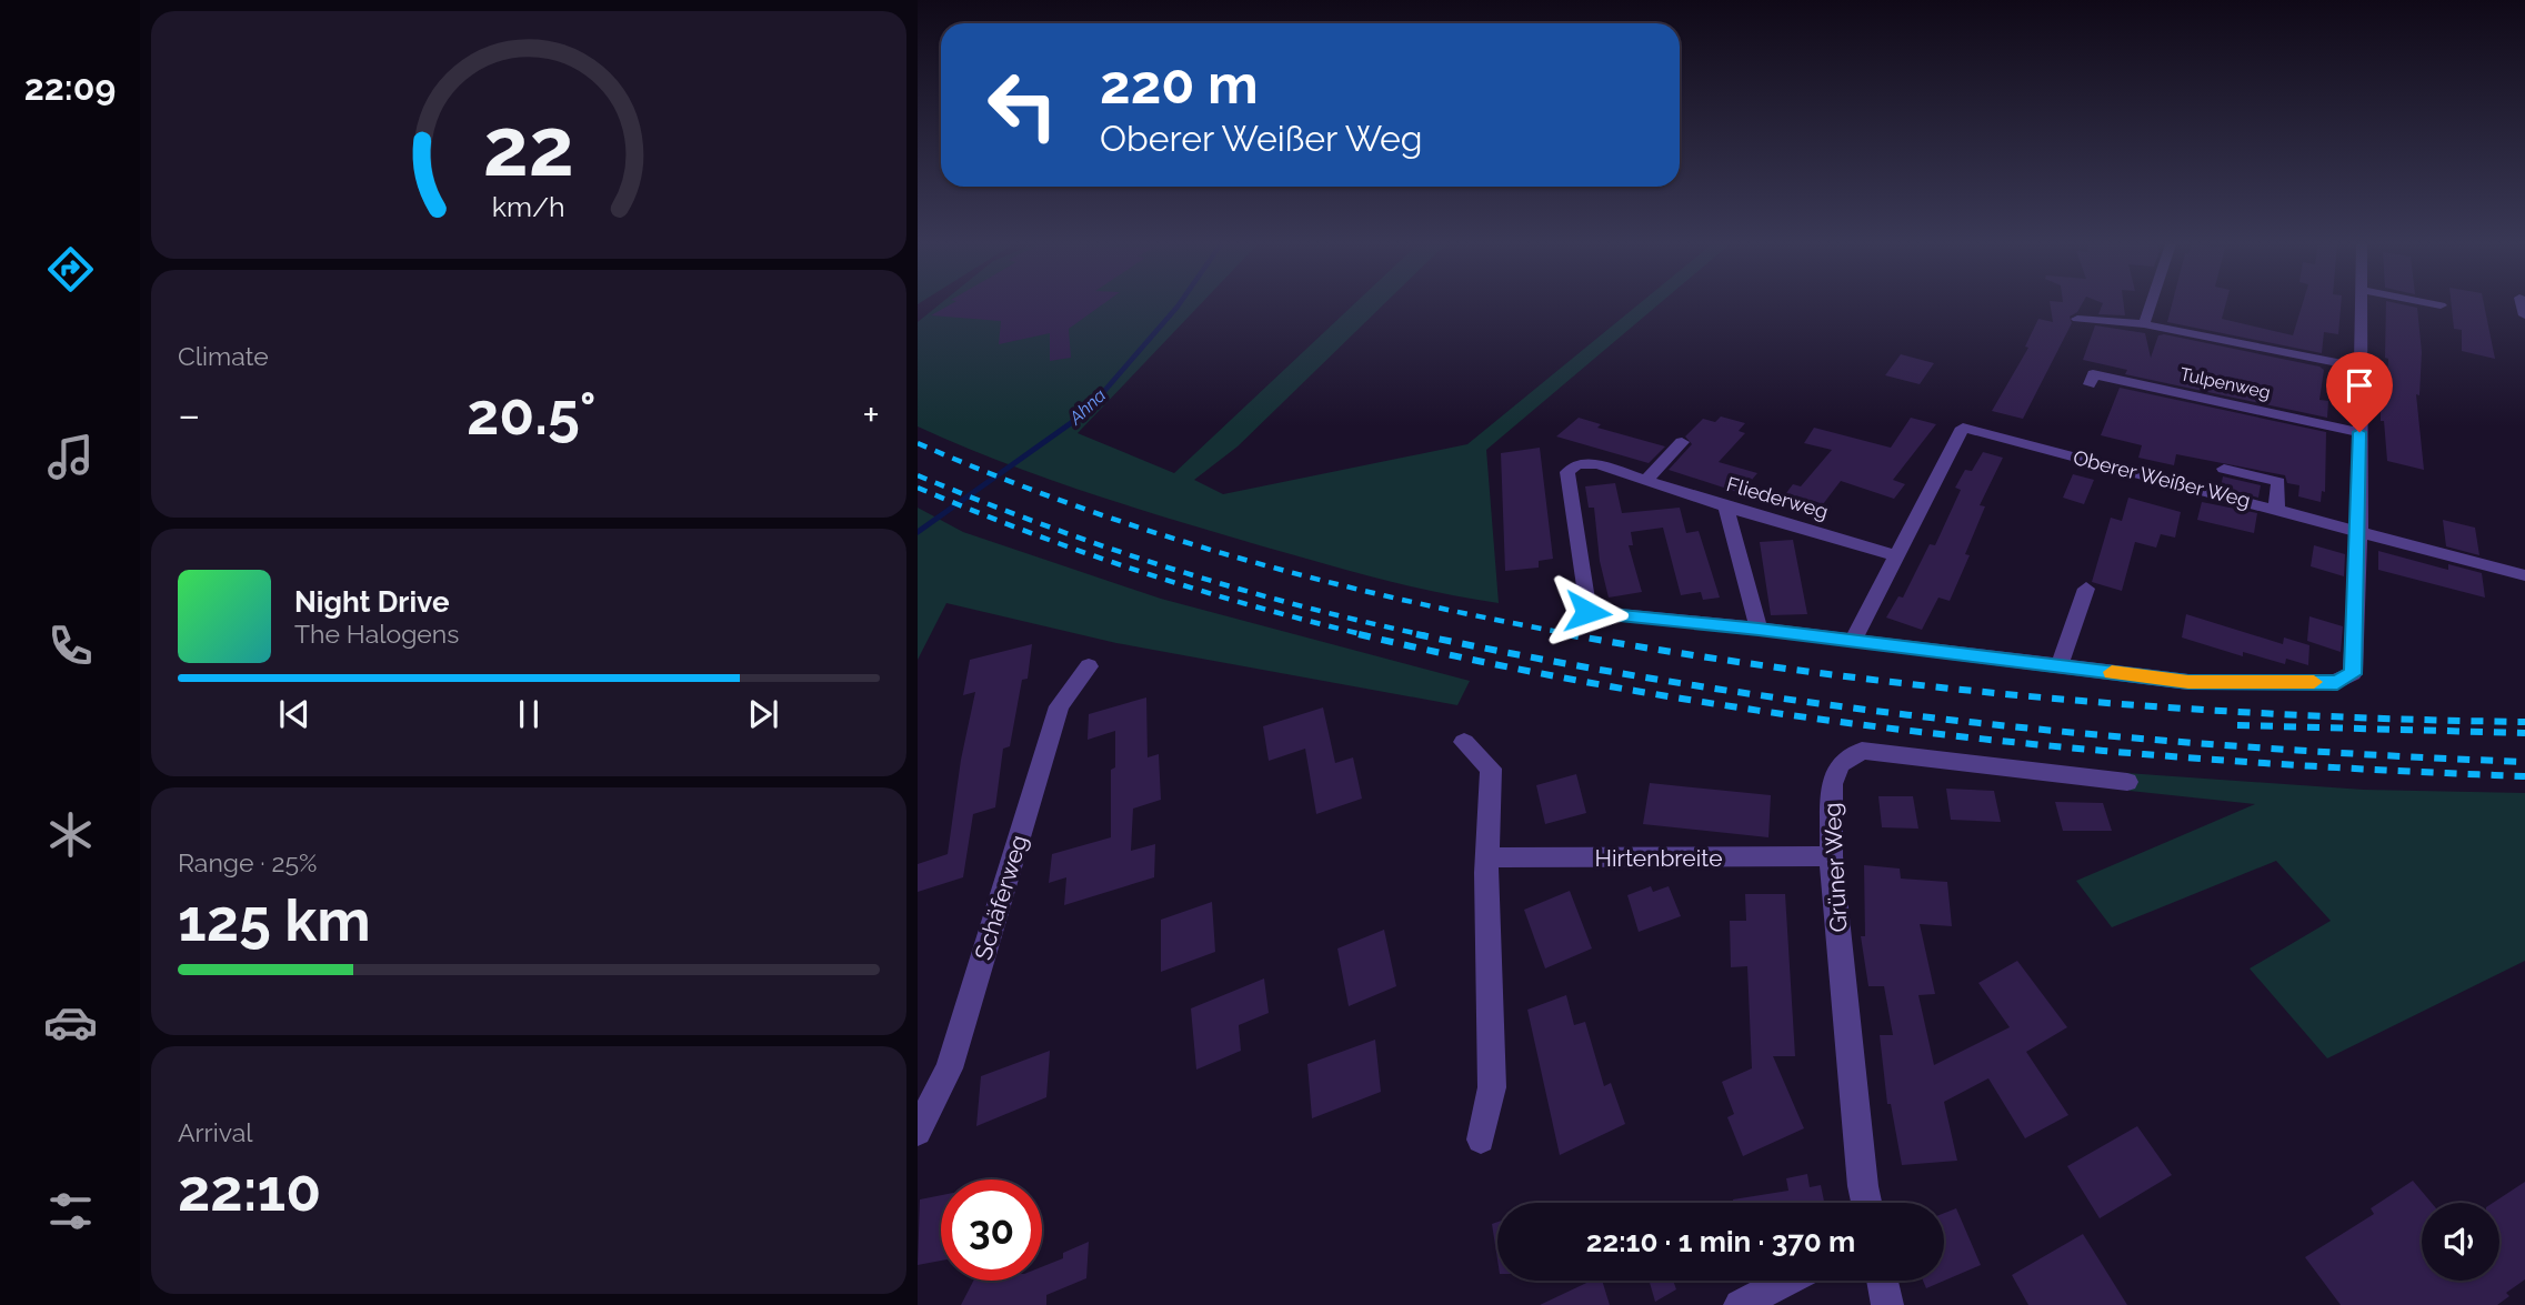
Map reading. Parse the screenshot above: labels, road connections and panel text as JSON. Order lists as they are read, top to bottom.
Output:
{
  "streets": {
    "street": [
      "Tulpenweg",
      "Oberer Weißer Weg",
      "Fliederweg",
      "Hirtenbreite",
      "Grüner Weg",
      "Schäferweg"
    ]
  },
  "crossings": [
    ["Oberer Weißer Weg", "Fliederweg"],
    ["Hirtenbreite", "Grüner Weg"]
  ],
  "water": ["Ahna"],
  "page": {
    "tabs": "22:09",
    "turn": ["220 m", "Oberer Weißer Weg"],
    "tile": [
      "Climate",
      ["Range · 25%", "125 km"],
      ["Arrival", "22:10"]
    ],
    "heat": ["−", "20.5°", "+"],
    "song": ["Night Drive", "The Halogens"],
    "limit": "30",
    "trip": "22:10 · 1 min · 370 m",
    "gauge": ["22", "km/h"]
  }
}
